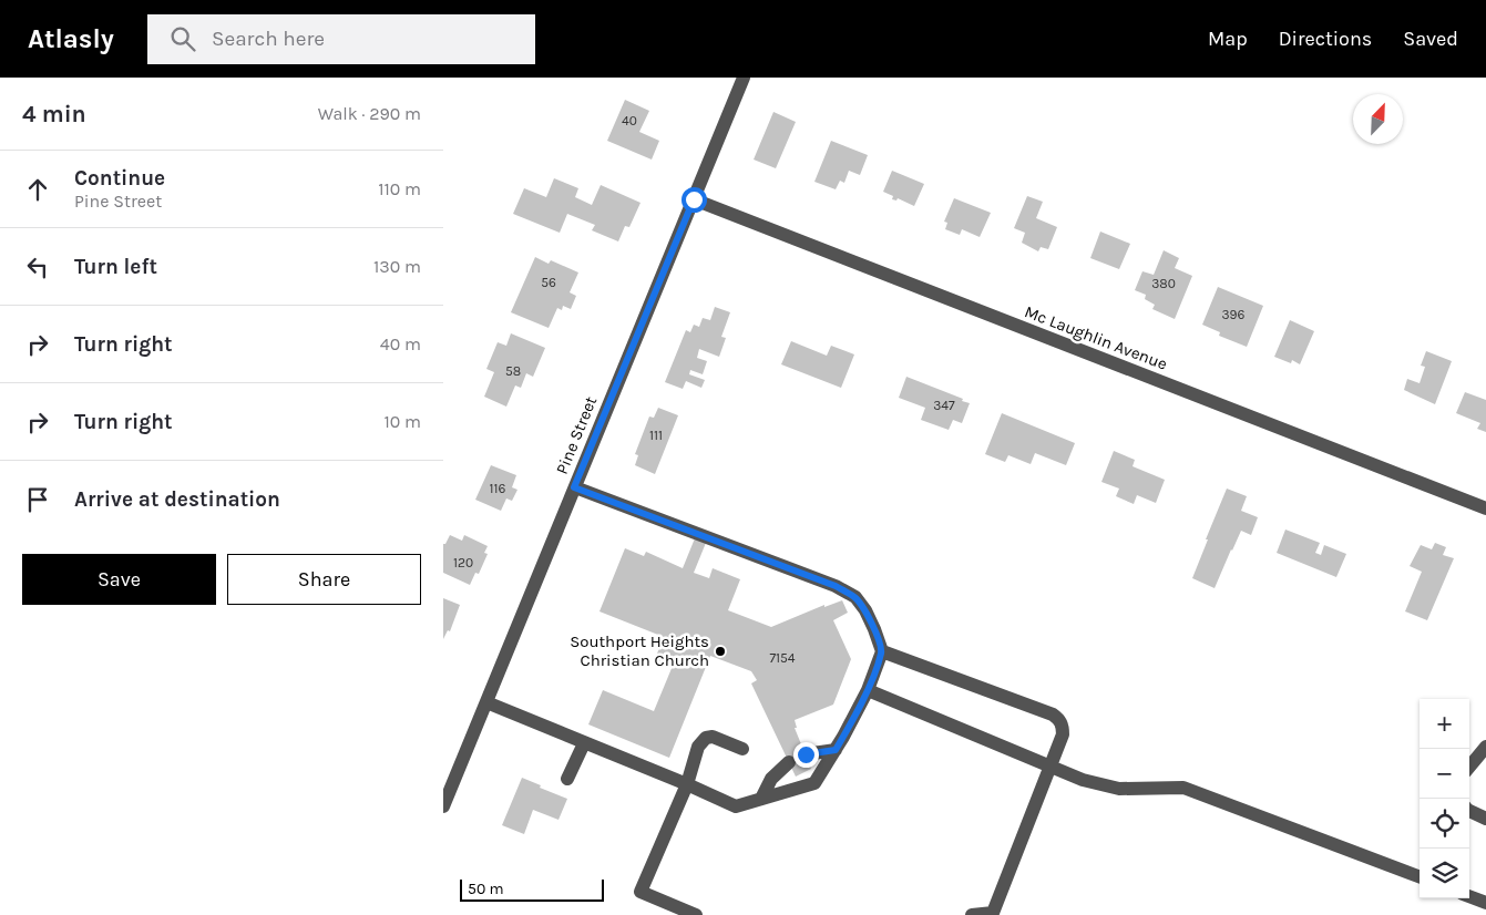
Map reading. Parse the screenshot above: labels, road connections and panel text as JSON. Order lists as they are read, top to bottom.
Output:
{
  "streets": {
    "street": ["Mc Laughlin Avenue", "Pine Street"]
  },
  "crossings": [
    ["Mc Laughlin Avenue", "Pine Street"]
  ],
  "places": ["Southport Heights Christian Church"],
  "house_numbers": [
    "40",
    "56",
    "380",
    "396",
    "58",
    "347",
    "111",
    "116",
    "120",
    "7154"
  ],
  "scale_bar": "50 m",
  "north": "top right",
  "page": {
    "header": "Atlasly",
    "search": "Search here",
    "nav": ["Map", "Directions", "Saved"],
    "heading": ["4 min", "Walk · 290 m"],
    "list": [
      ["Continue", "Pine Street", "110 m"],
      ["Turn left", "130 m"],
      ["Turn right", "40 m"],
      ["Turn right", "10 m"],
      "Arrive at destination"
    ],
    "buttons": ["Save", "Share"],
    "map_buttons": ["+", "−"],
    "scale": "50 m"
  }
}
